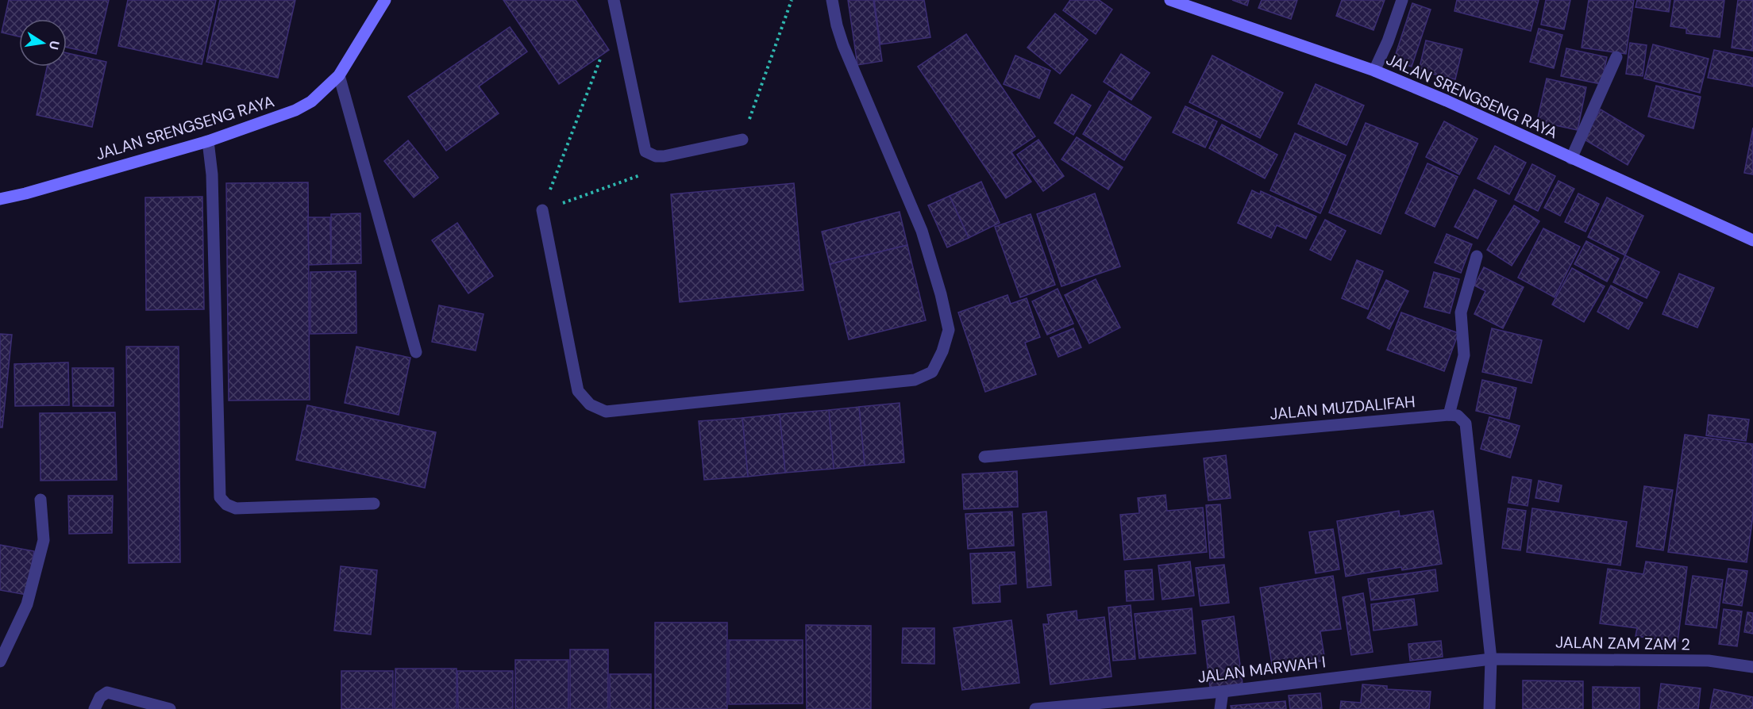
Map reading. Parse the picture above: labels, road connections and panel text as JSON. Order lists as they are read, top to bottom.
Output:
{
  "streets": {
    "main road": ["JALAN SRENGSENG RAYA"],
    "street": ["JALAN MUZDALIFAH", "JALAN ZAM ZAM 2", "JALAN MARWAH I"]
  },
  "crossings": [
    ["JALAN ZAM ZAM 2", "JALAN MARWAH I"]
  ],
  "north": "right"
}
